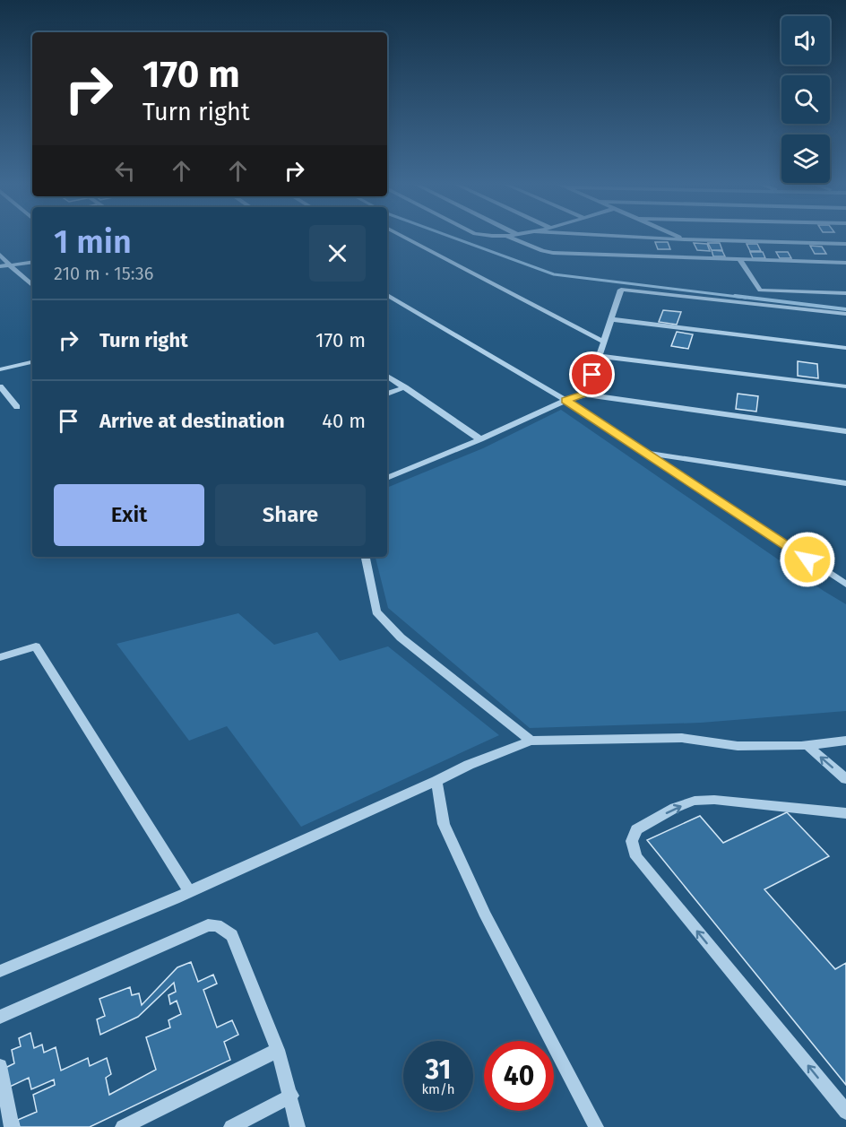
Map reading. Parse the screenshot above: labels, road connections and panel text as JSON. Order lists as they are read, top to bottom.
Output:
{
  "page": {
    "turn": ["170 m", "Turn right"],
    "heading": ["1 min", "210 m · 15:36"],
    "list": [
      {
        "name": "Turn right",
        "value": "170 m"
      },
      {
        "name": "Arrive at destination",
        "value": "40 m"
      }
    ],
    "buttons": ["Exit", "Share"],
    "speed": "31 km/h",
    "limit": "40"
  }
}
